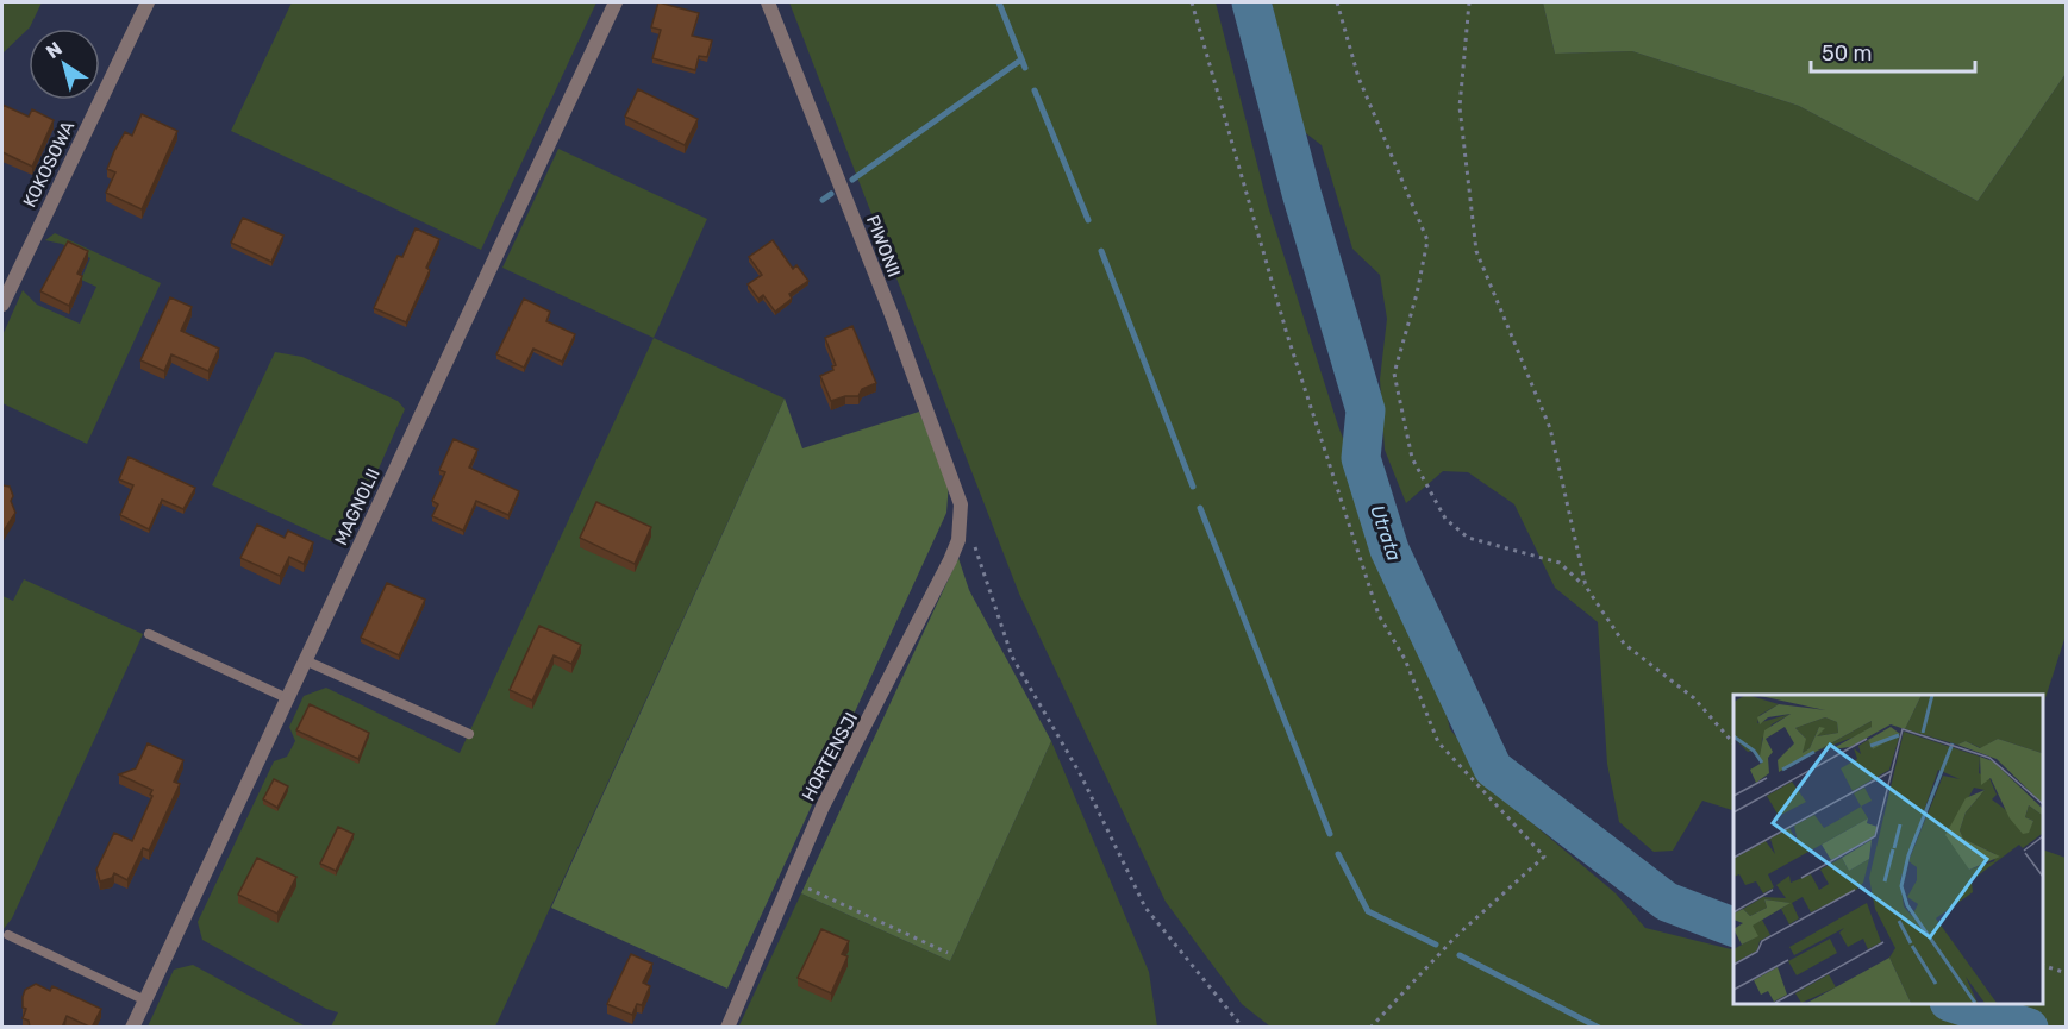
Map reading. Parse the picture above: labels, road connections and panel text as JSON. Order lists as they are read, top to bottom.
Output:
{
  "streets": {
    "street": [
      "KOKOSOWA",
      "PIWONII",
      "MAGNOLII",
      "HORTENSJI"
    ]
  },
  "crossings": [
    ["PIWONII", "HORTENSJI"]
  ],
  "water": ["Utrata"],
  "scale_bar": "50 m",
  "north": "top left"
}
